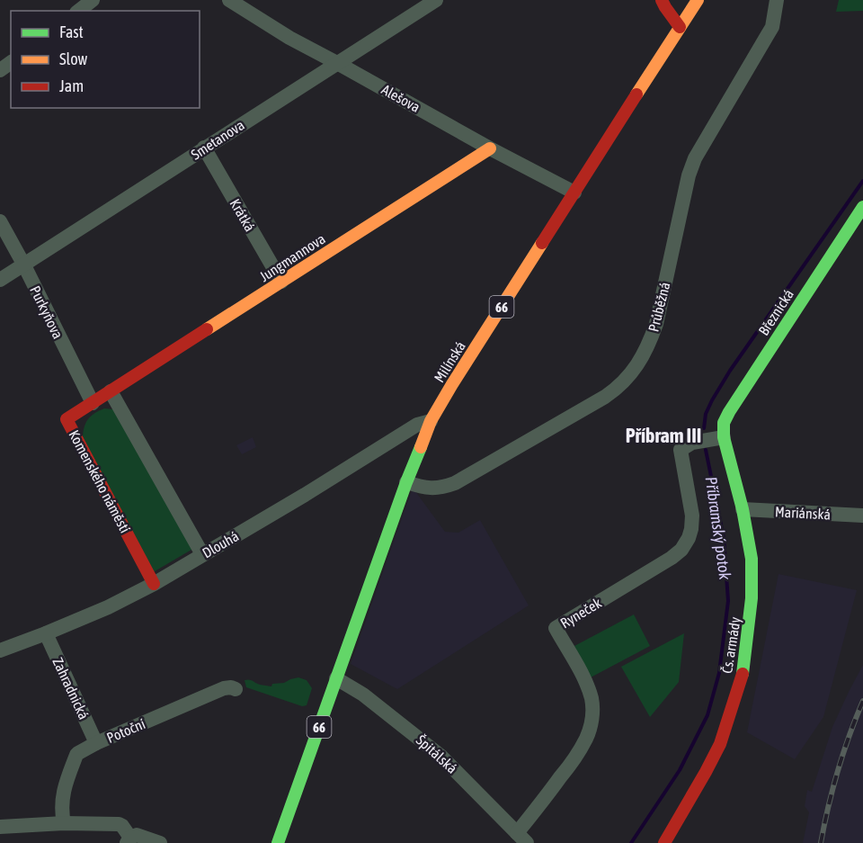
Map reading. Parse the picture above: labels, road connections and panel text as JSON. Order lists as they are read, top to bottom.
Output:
{
  "streets": {
    "street": [
      "Alešova",
      "Smetanova",
      "Krátká",
      "Jungmannova",
      "66",
      "Průběžná",
      "Purkyňova",
      "Březnická",
      "Milínská",
      "Komenského náměstí",
      "Mariánská",
      "Dlouhá",
      "Ryneček",
      "Čs. armády",
      "Zahradnická",
      "Potoční",
      "Špitálská"
    ]
  },
  "crossings": [
    ["Alešova", "Smetanova"],
    ["Alešova", "Jungmannova"],
    ["Alešova", "Milínská"],
    ["Smetanova", "Krátká"],
    ["Smetanova", "Purkyňova"],
    ["Krátká", "Jungmannova"],
    ["Jungmannova", "Komenského náměstí"],
    ["Průběžná", "Milínská"],
    ["Purkyňova", "Komenského náměstí"],
    ["Březnická", "Ryneček"],
    ["Březnická", "Čs. armády"],
    ["Milínská", "Dlouhá"],
    ["Milínská", "Špitálská"],
    ["Komenského náměstí", "Dlouhá"],
    ["Mariánská", "Čs. armády"],
    ["Dlouhá", "Zahradnická"],
    ["Ryneček", "Čs. armády"],
    ["Ryneček", "Špitálská"],
    ["Zahradnická", "Potoční"]
  ],
  "districts": ["Příbram III"],
  "water": ["Příbramský potok"],
  "legend": ["Fast", "Slow", "Jam"]
}
